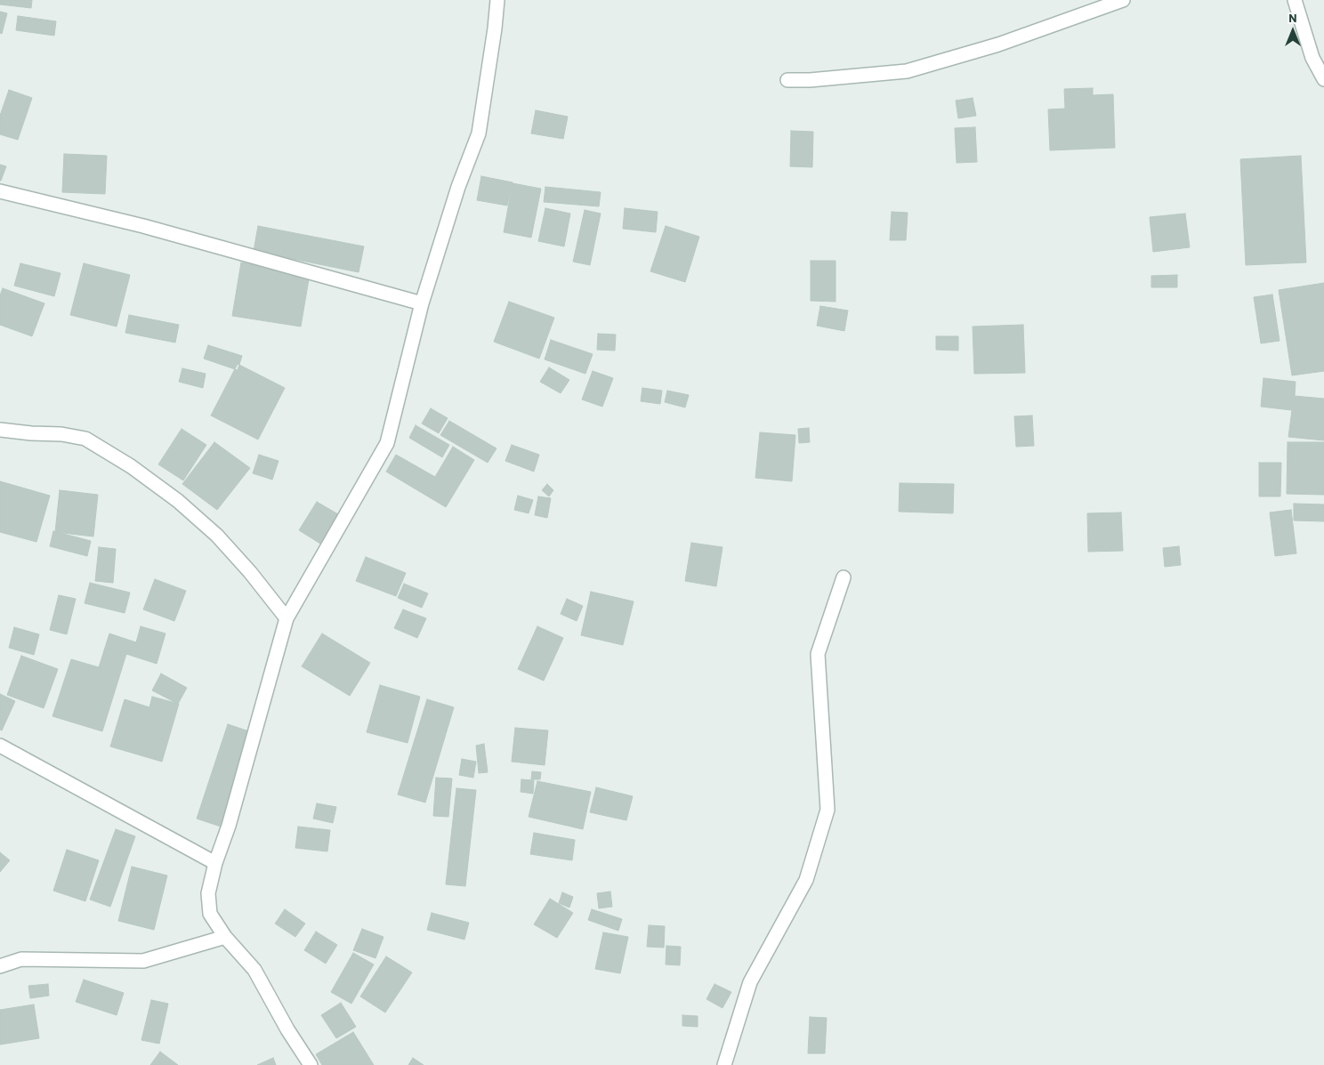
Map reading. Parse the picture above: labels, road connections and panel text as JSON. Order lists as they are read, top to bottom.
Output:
{
  "north": "top"
}
